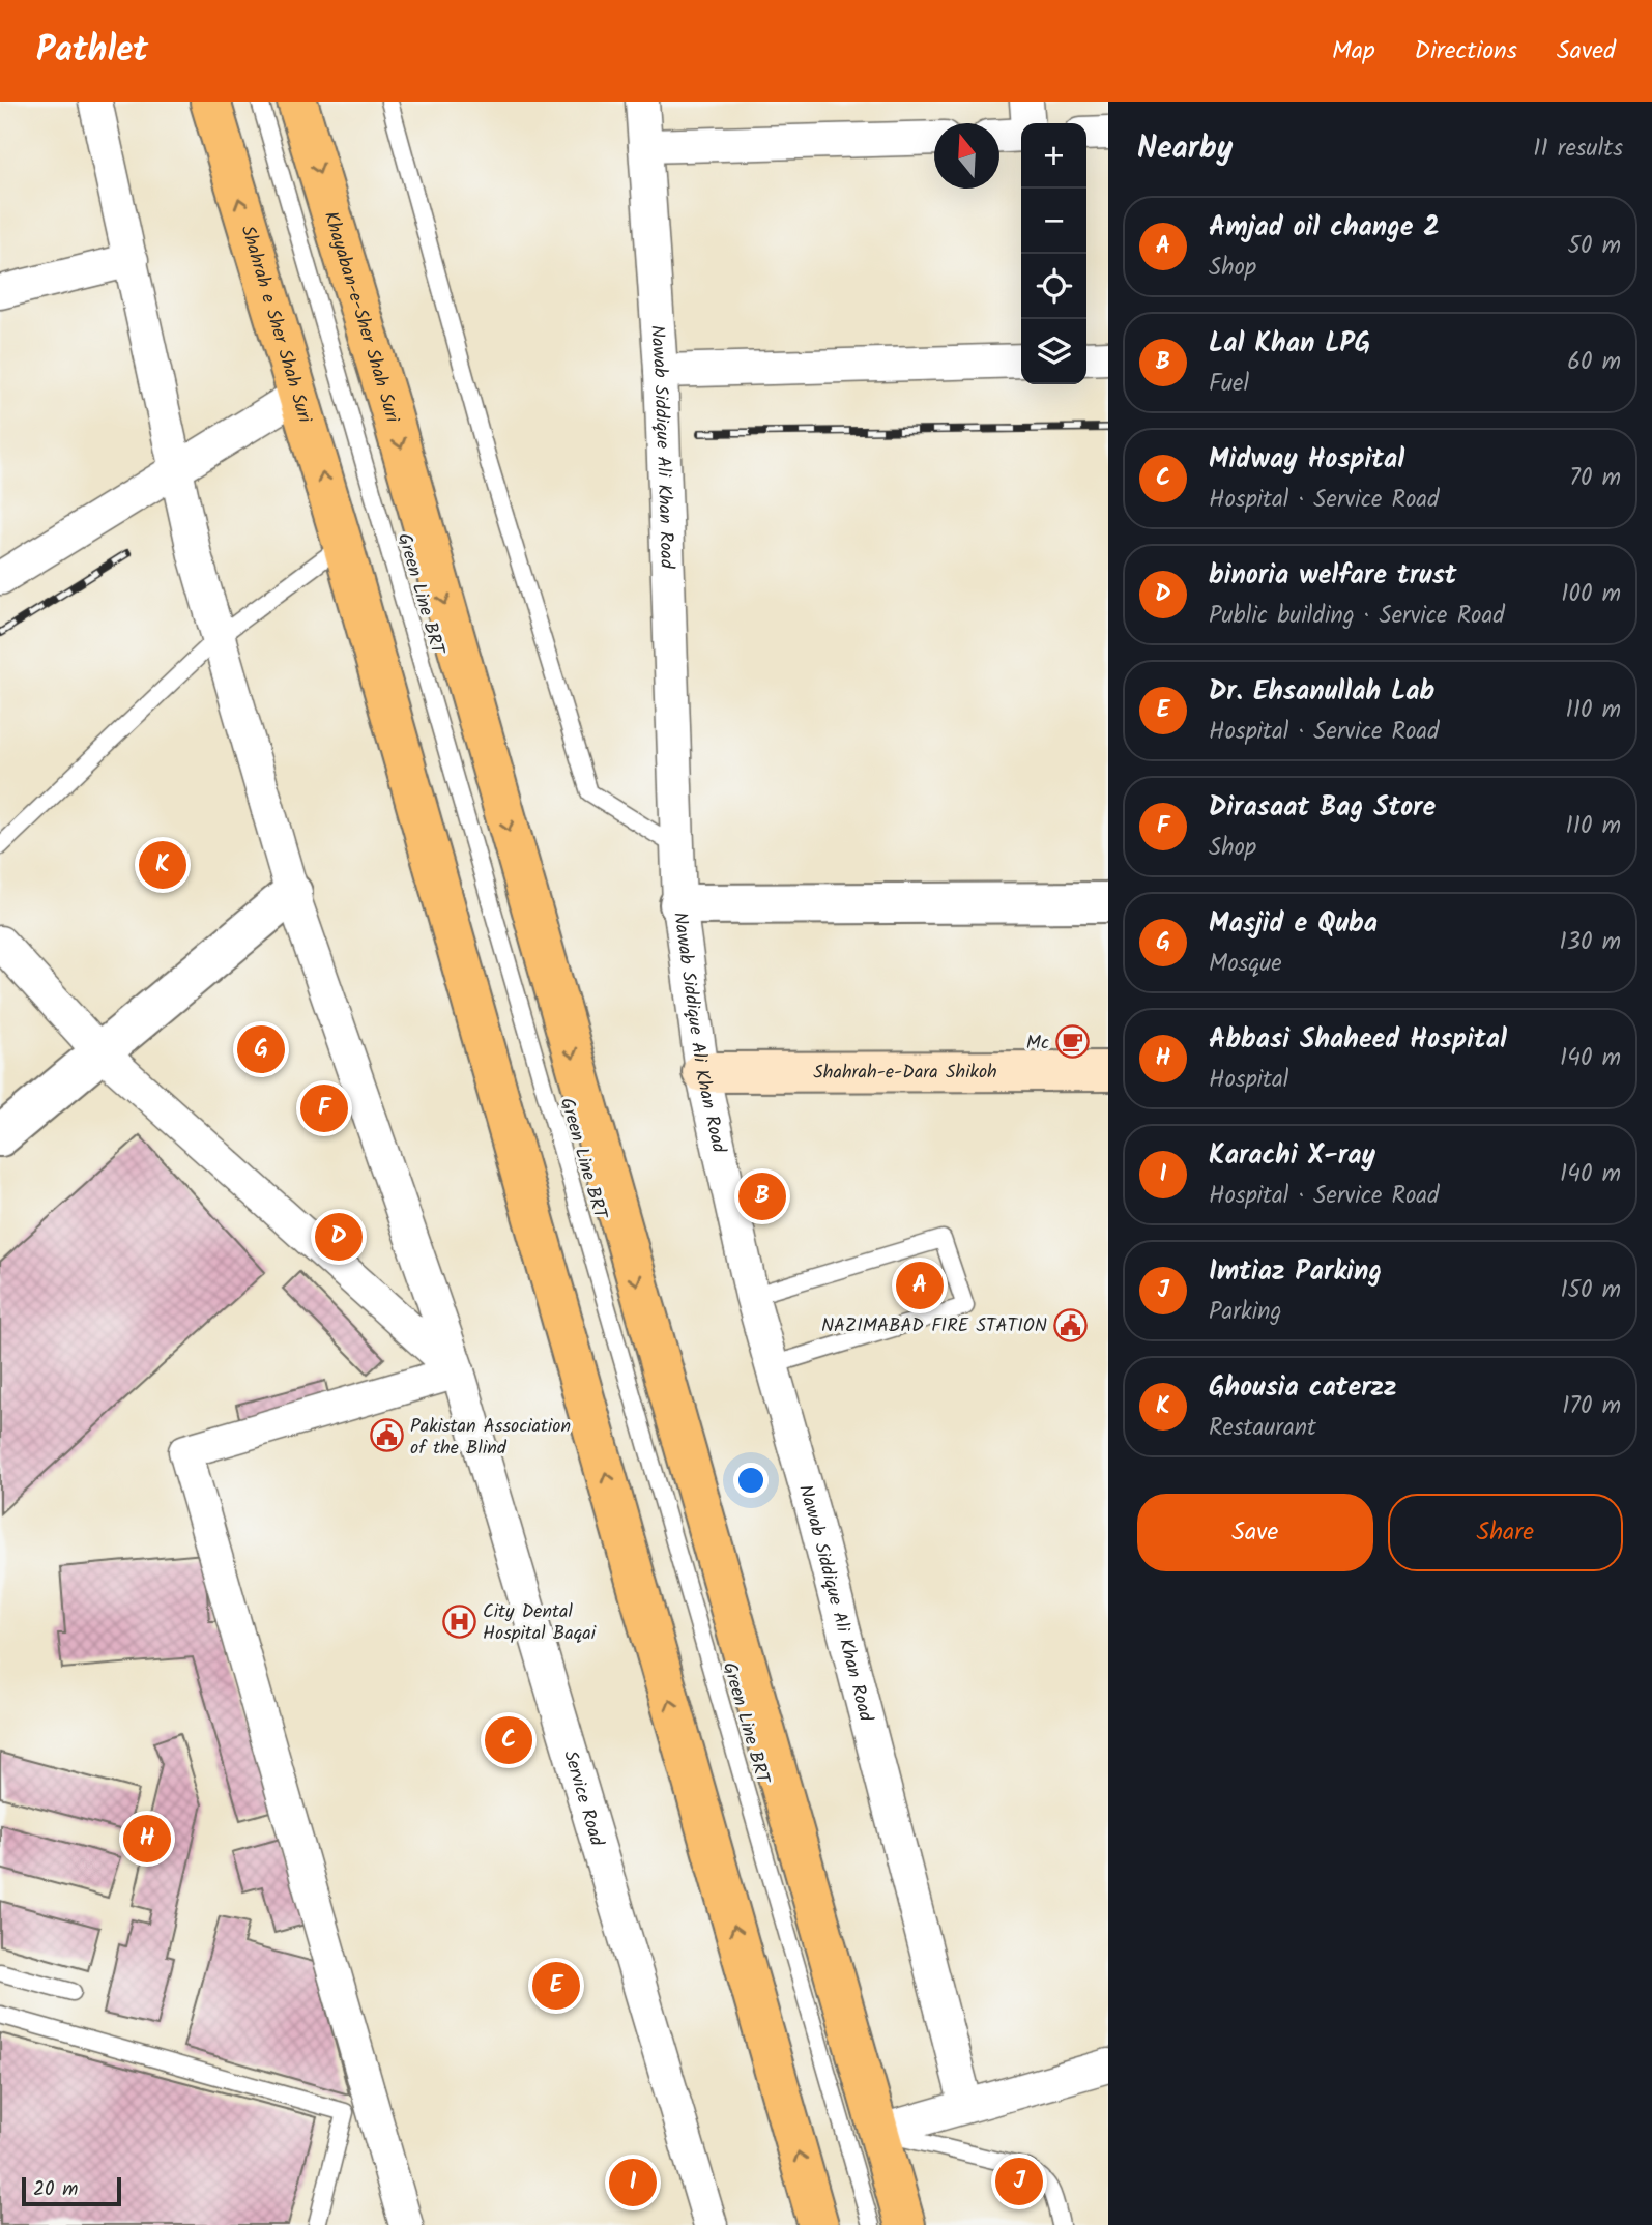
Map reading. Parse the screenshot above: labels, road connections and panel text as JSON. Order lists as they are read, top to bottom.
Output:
{
  "streets": {
    "main road": ["Khayaban-e-Sher Shah Suri", "Shahrah e Sher Shah Suri", "Shahrah-e-Dara Shikoh"],
    "street": ["Nawab Siddique Ali Khan Road", "Service Road"],
    "lane": ["Green Line BRT"]
  },
  "crossings": [
    ["Nawab Siddique Ali Khan Road", "Shahrah-e-Dara Shikoh"]
  ],
  "one_way": ["Shahrah e Sher Shah Suri"],
  "places": {
    "cafe": ["Mc"],
    "public building": ["NAZIMABAD FIRE STATION", "Pakistan Association of the Blind"],
    "hospital": ["City Dental Hospital Baqai"]
  },
  "scale_bar": "20 m",
  "north": "top",
  "page": {
    "header": "Pathlet",
    "nav": ["Map", "Directions", "Saved"],
    "heading": ["Nearby", "11 results"],
    "map_buttons": ["+", "−"],
    "list": [
      {
        "mark": "A",
        "name": "Amjad oil change 2",
        "note": "Shop",
        "value": "50 m"
      },
      {
        "mark": "B",
        "name": "Lal Khan LPG",
        "note": "Fuel",
        "value": "60 m"
      },
      {
        "mark": "C",
        "name": "Midway Hospital",
        "note": "Hospital · Service Road",
        "value": "70 m"
      },
      {
        "mark": "D",
        "name": "binoria welfare trust",
        "note": "Public building · Service Road",
        "value": "100 m"
      },
      {
        "mark": "E",
        "name": "Dr. Ehsanullah Lab",
        "note": "Hospital · Service Road",
        "value": "110 m"
      },
      {
        "mark": "F",
        "name": "Dirasaat Bag Store",
        "note": "Shop",
        "value": "110 m"
      },
      {
        "mark": "G",
        "name": "Masjid e Quba",
        "note": "Mosque",
        "value": "130 m"
      },
      {
        "mark": "H",
        "name": "Abbasi Shaheed Hospital",
        "note": "Hospital",
        "value": "140 m"
      },
      {
        "mark": "I",
        "name": "Karachi X-ray",
        "note": "Hospital · Service Road",
        "value": "140 m"
      },
      {
        "mark": "J",
        "name": "Imtiaz Parking",
        "note": "Parking",
        "value": "150 m"
      },
      {
        "mark": "K",
        "name": "Ghousia caterzz",
        "note": "Restaurant",
        "value": "170 m"
      }
    ],
    "pins": [
      "K",
      "G",
      "F",
      "B",
      "D",
      "A",
      "C",
      "H",
      "E",
      "J",
      "I"
    ],
    "buttons": ["Save", "Share"],
    "scale": "20 m"
  }
}
